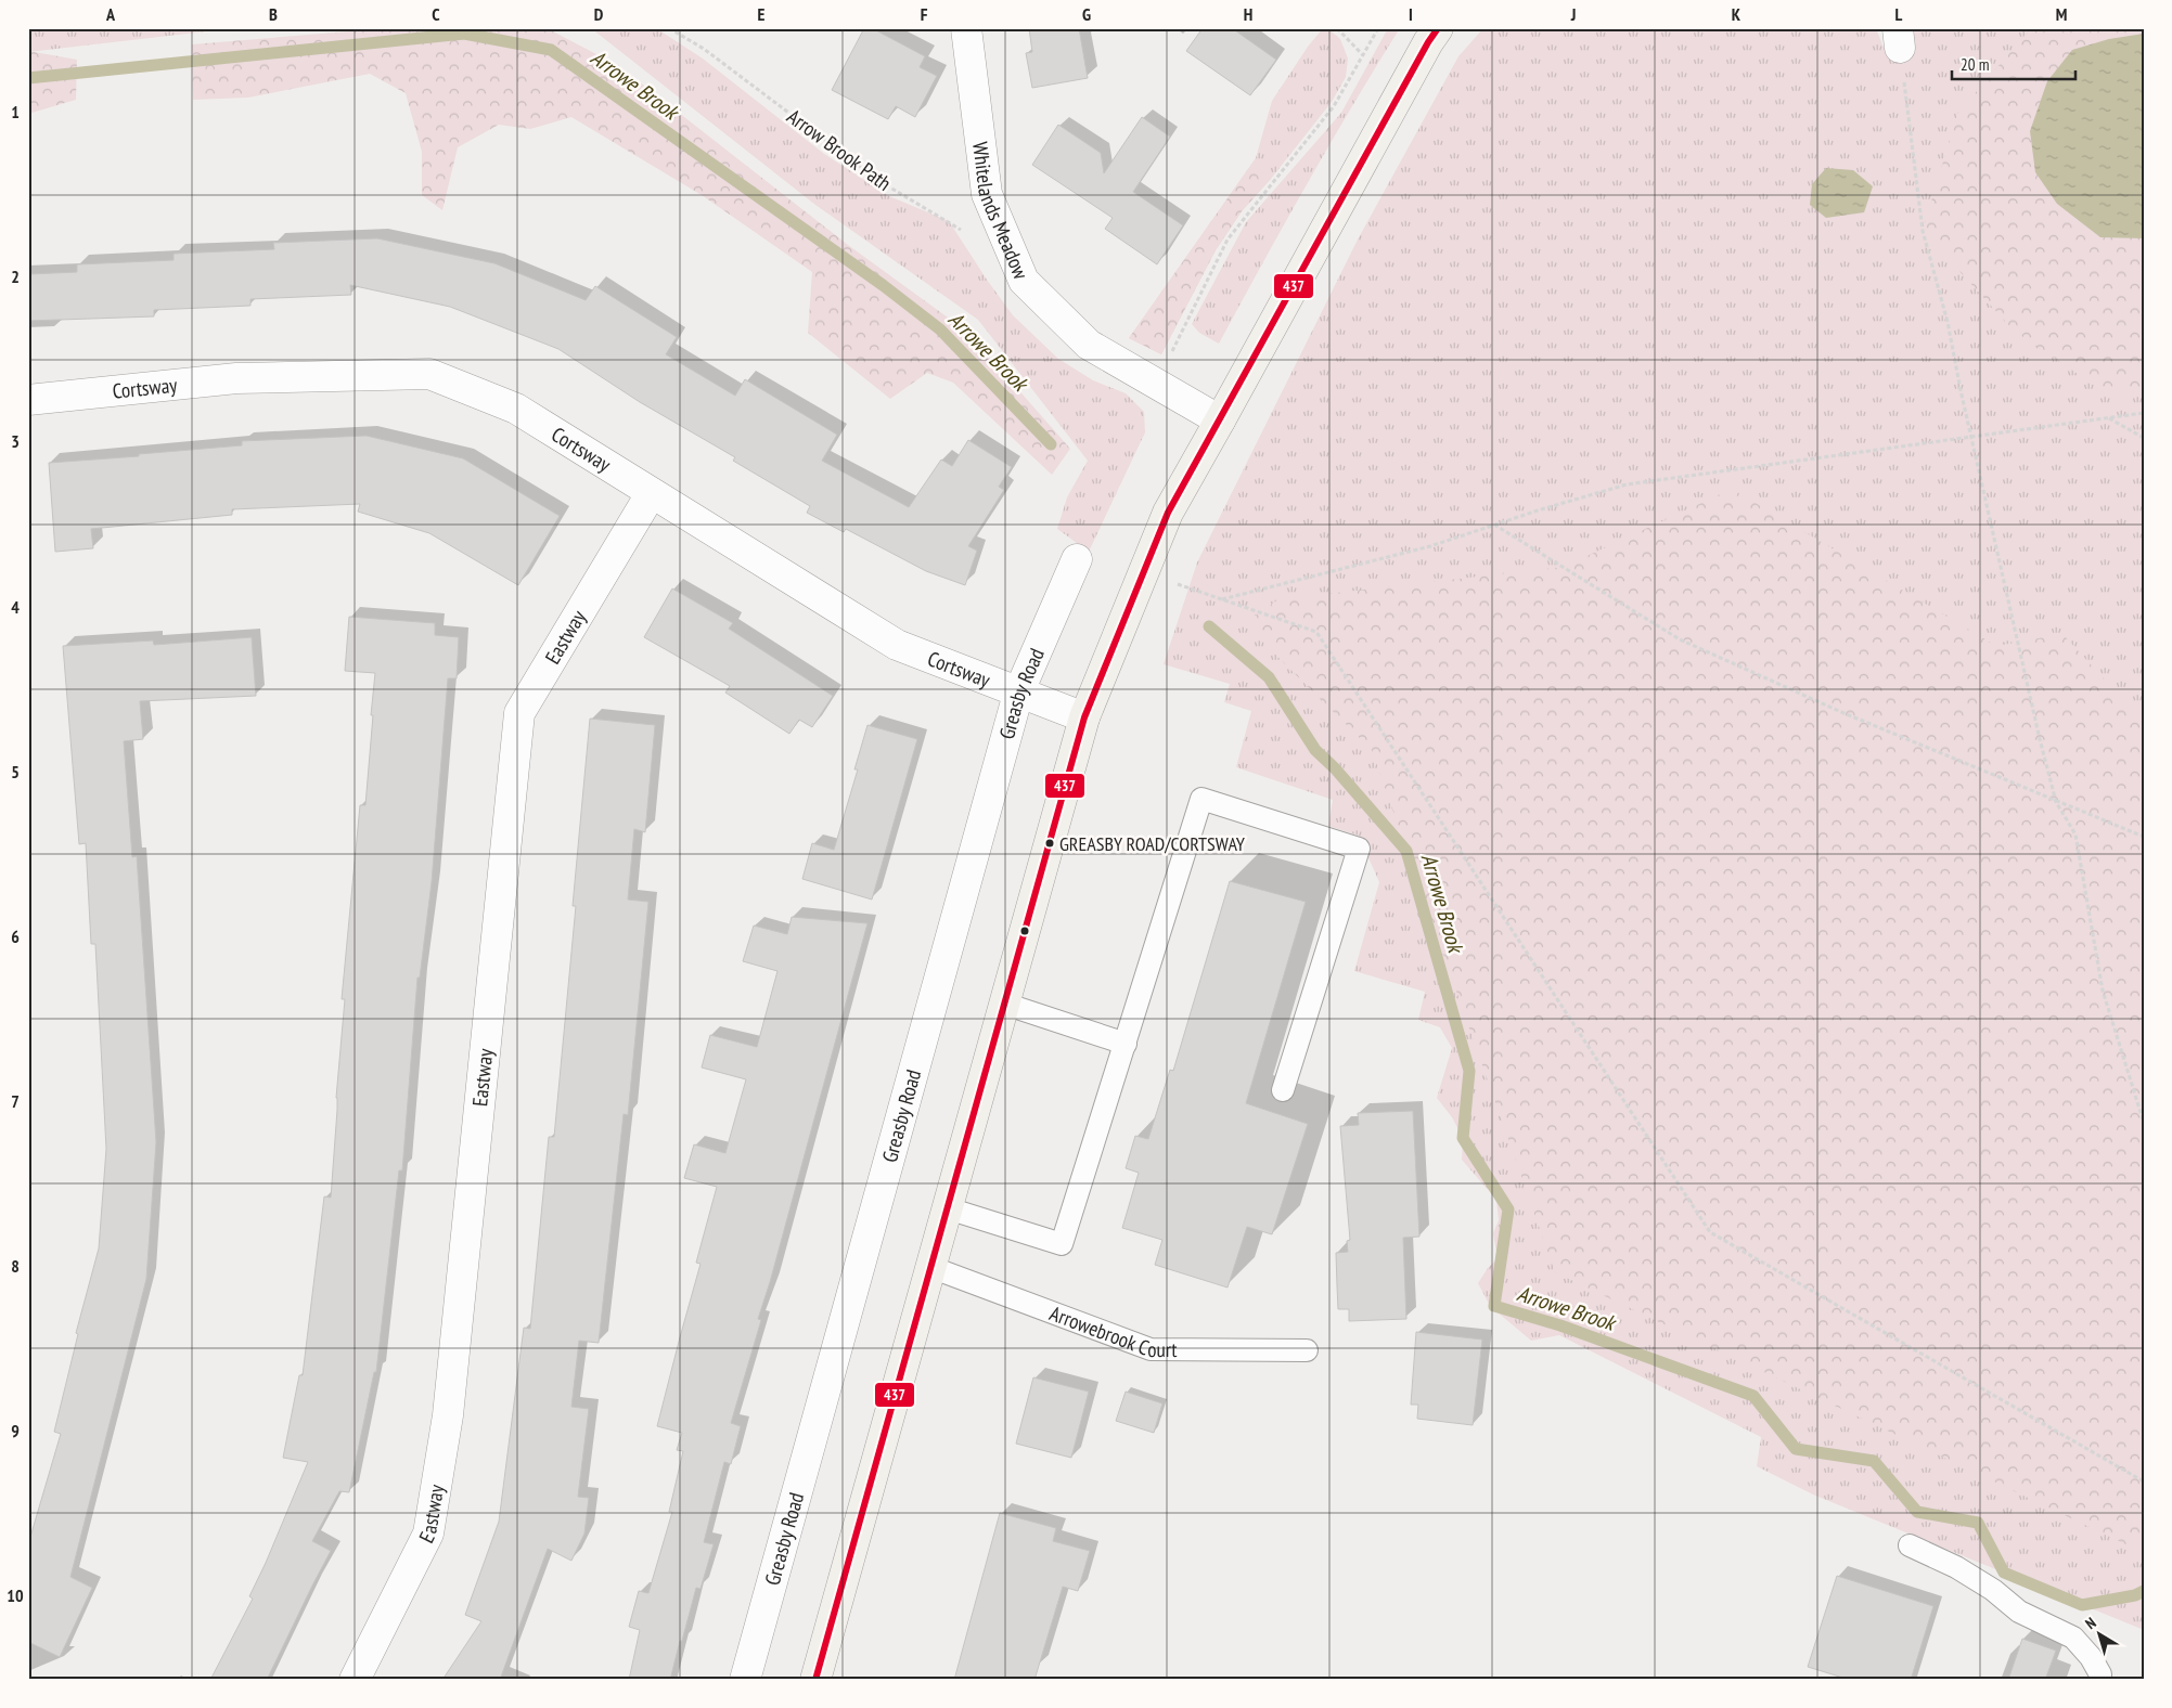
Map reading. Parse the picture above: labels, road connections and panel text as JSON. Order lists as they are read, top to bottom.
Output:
{
  "streets": {
    "street": [
      "Whitelands Meadow",
      "Cortsway",
      "Eastway",
      "Greasby Road"
    ],
    "lane": ["Arrowebrook Court"],
    "path": ["Arrow Brook Path"]
  },
  "crossings": [
    ["Arrow Brook Path", "Whitelands Meadow"],
    ["Cortsway", "Eastway"],
    ["Cortsway", "Greasby Road"]
  ],
  "water": ["Arrowe Brook"],
  "places": ["GREASBY ROAD/CORTSWAY"],
  "lines": ["transit line 437"],
  "scale_bar": "20 m",
  "north": "top left",
  "grid": {
    "columns": [
      "A",
      "B",
      "C",
      "D",
      "E",
      "F",
      "G",
      "H",
      "I",
      "J",
      "K",
      "L",
      "M"
    ],
    "rows": [
      "1",
      "2",
      "3",
      "4",
      "5",
      "6",
      "7",
      "8",
      "9",
      "10"
    ]
  }
}
